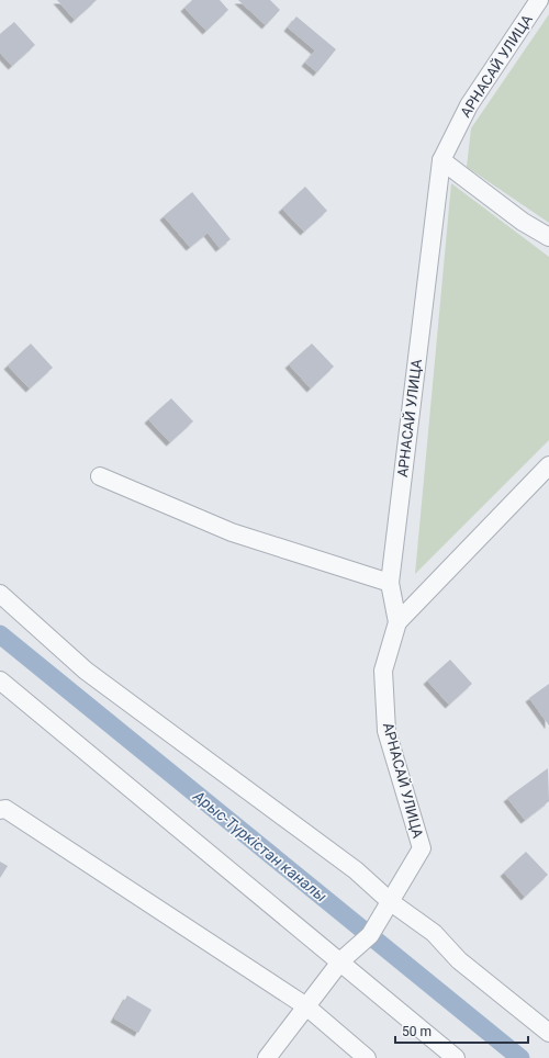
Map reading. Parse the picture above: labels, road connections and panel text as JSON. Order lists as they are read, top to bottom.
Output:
{
  "streets": {
    "street": ["АРНАСАЙ УЛИЦА"]
  },
  "water": ["Арыс-Түркістан каналы"],
  "scale_bar": "50 m"
}
